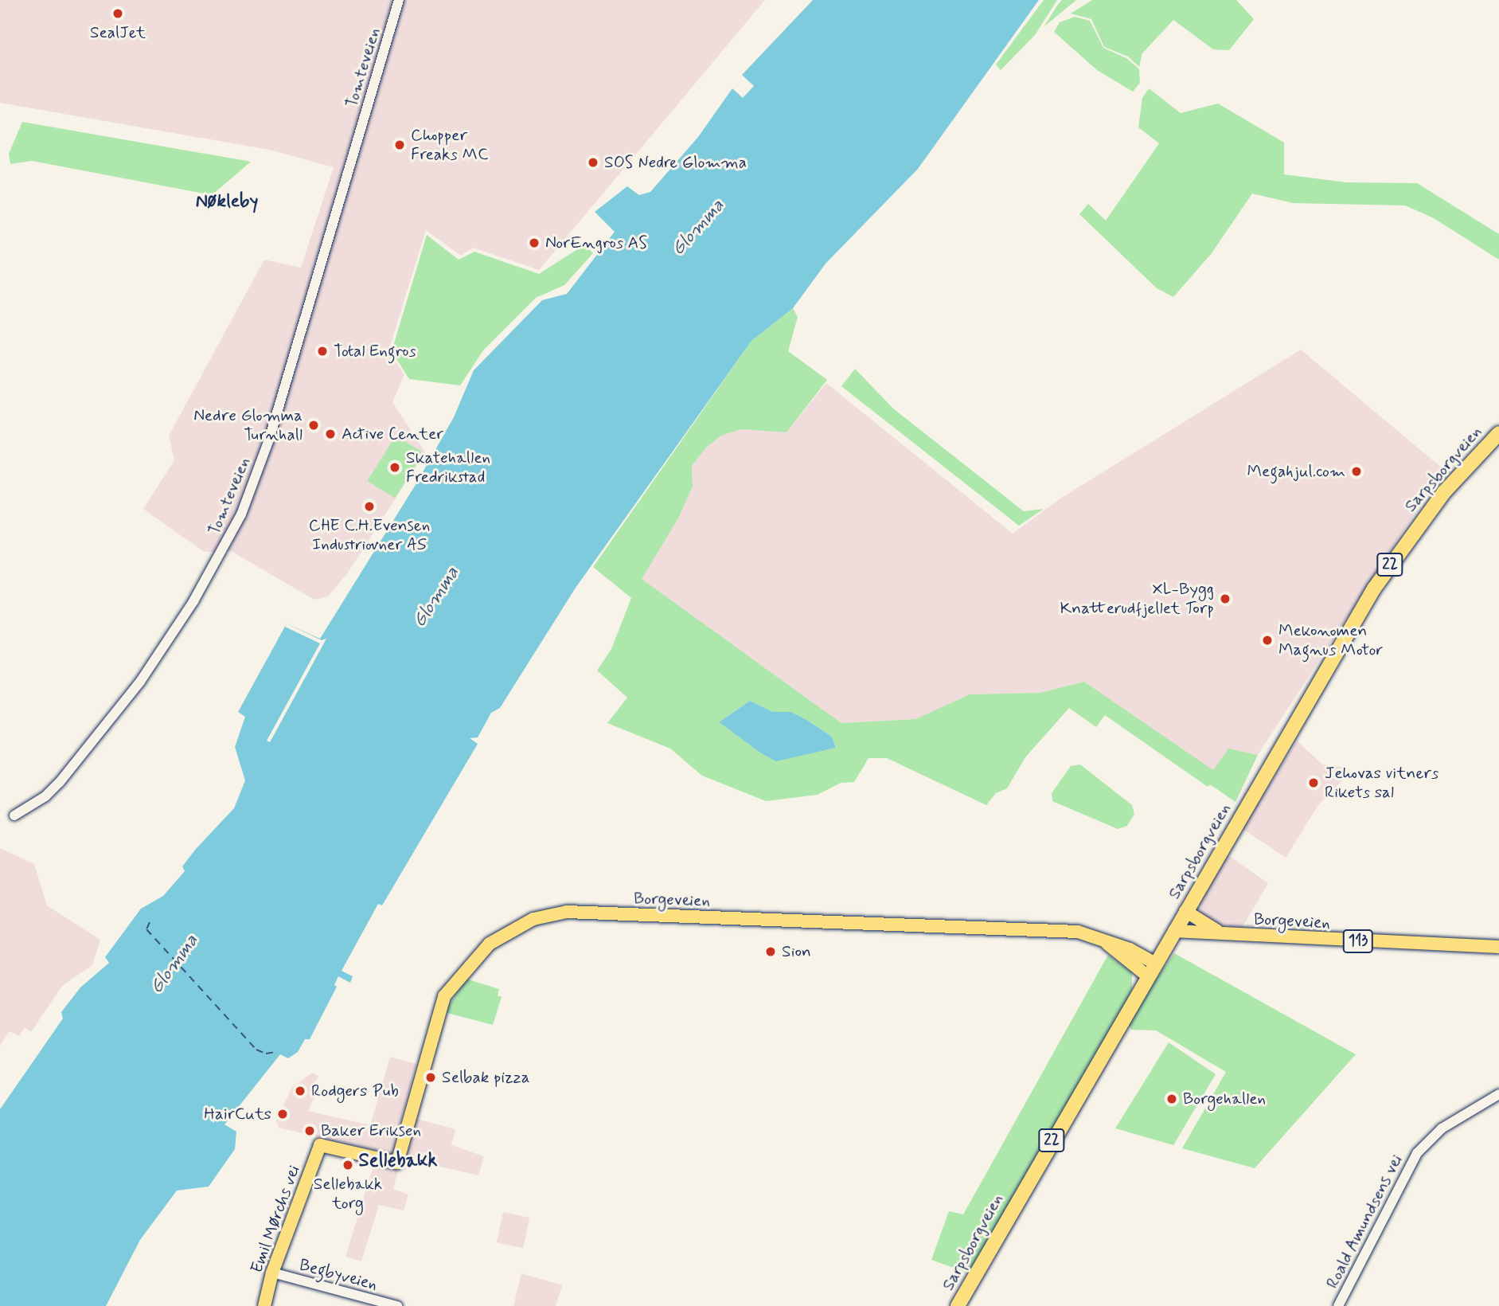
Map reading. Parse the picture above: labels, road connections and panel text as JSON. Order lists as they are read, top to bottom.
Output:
{
  "streets": {
    "highway": ["Sarpsborgveien", "22"],
    "main road": ["Borgeveien", "113", "Emil Mørchs vei"],
    "street": ["Tomteveien", "Roald Amundsens vei", "Begbyveien"]
  },
  "crossings": [
    ["Sarpsborgveien", "Borgeveien"],
    ["Borgeveien", "Emil Mørchs vei"],
    ["Emil Mørchs vei", "Begbyveien"]
  ],
  "districts": ["Nøkleby", "Sellebakk"],
  "water": ["Glomma"],
  "places": [
    "SealJet",
    "Chopper Freaks MC",
    "SOS Nedre Glomma",
    "NorEngros AS",
    "Total Engros",
    "Nedre Glomma Turnhall",
    "Active Center",
    "Skatehallen Fredrikstad",
    "Megahjul.com",
    "CHE C.H.Evensen Industriovner AS",
    "XL-Bygg Knatterudfjellet Torp",
    "Mekonomen Magnus Motor",
    "Jehovas vitners Rikets sal",
    "Sion",
    "Selbak pizza",
    "Rodgers Pub",
    "Borgehallen",
    "HairCuts",
    "Baker Eriksen",
    "Sellebakk torg"
  ]
}
